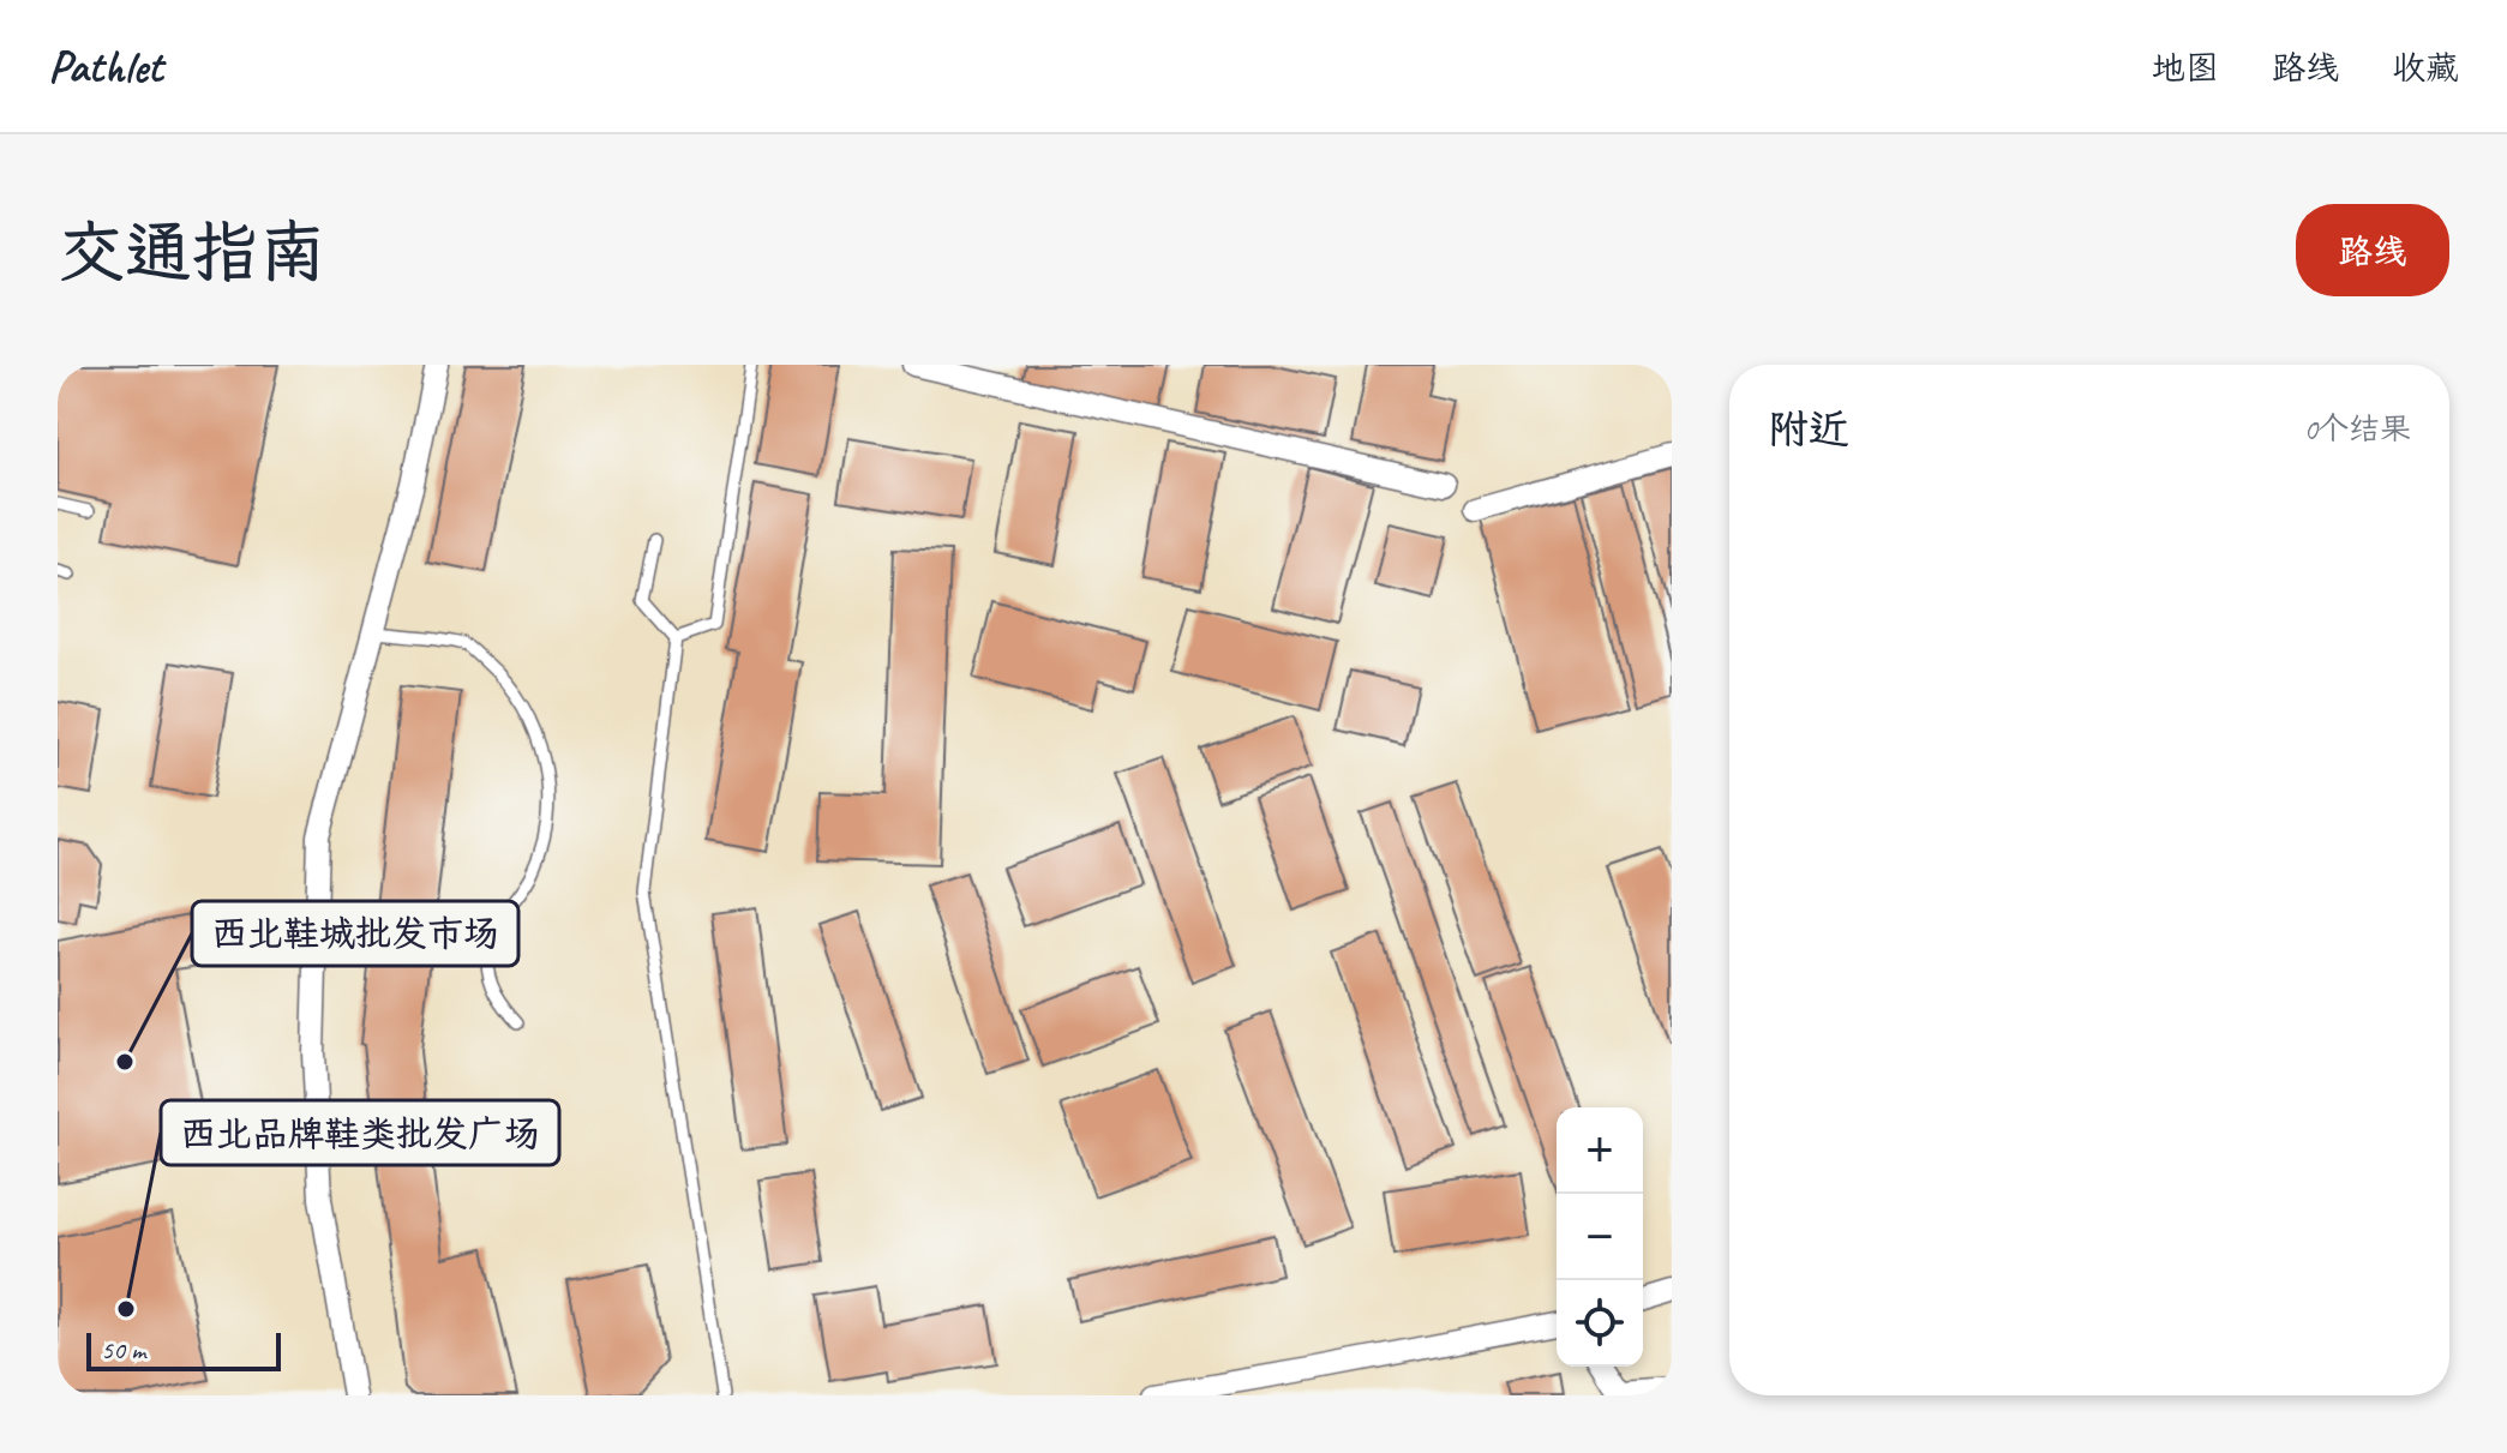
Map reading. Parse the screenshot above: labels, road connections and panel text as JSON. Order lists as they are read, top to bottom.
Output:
{
  "places": ["西北鞋城批发市场", "西北品牌鞋类批发广场"],
  "scale_bar": "50 m",
  "page": {
    "header": "Pathlet",
    "nav": ["地图", "路线", "收藏"],
    "buttons": "路线",
    "title": "交通指南",
    "heading": ["附近", "0个结果"],
    "map_buttons": ["+", "−"],
    "scale": "50 m"
  }
}
